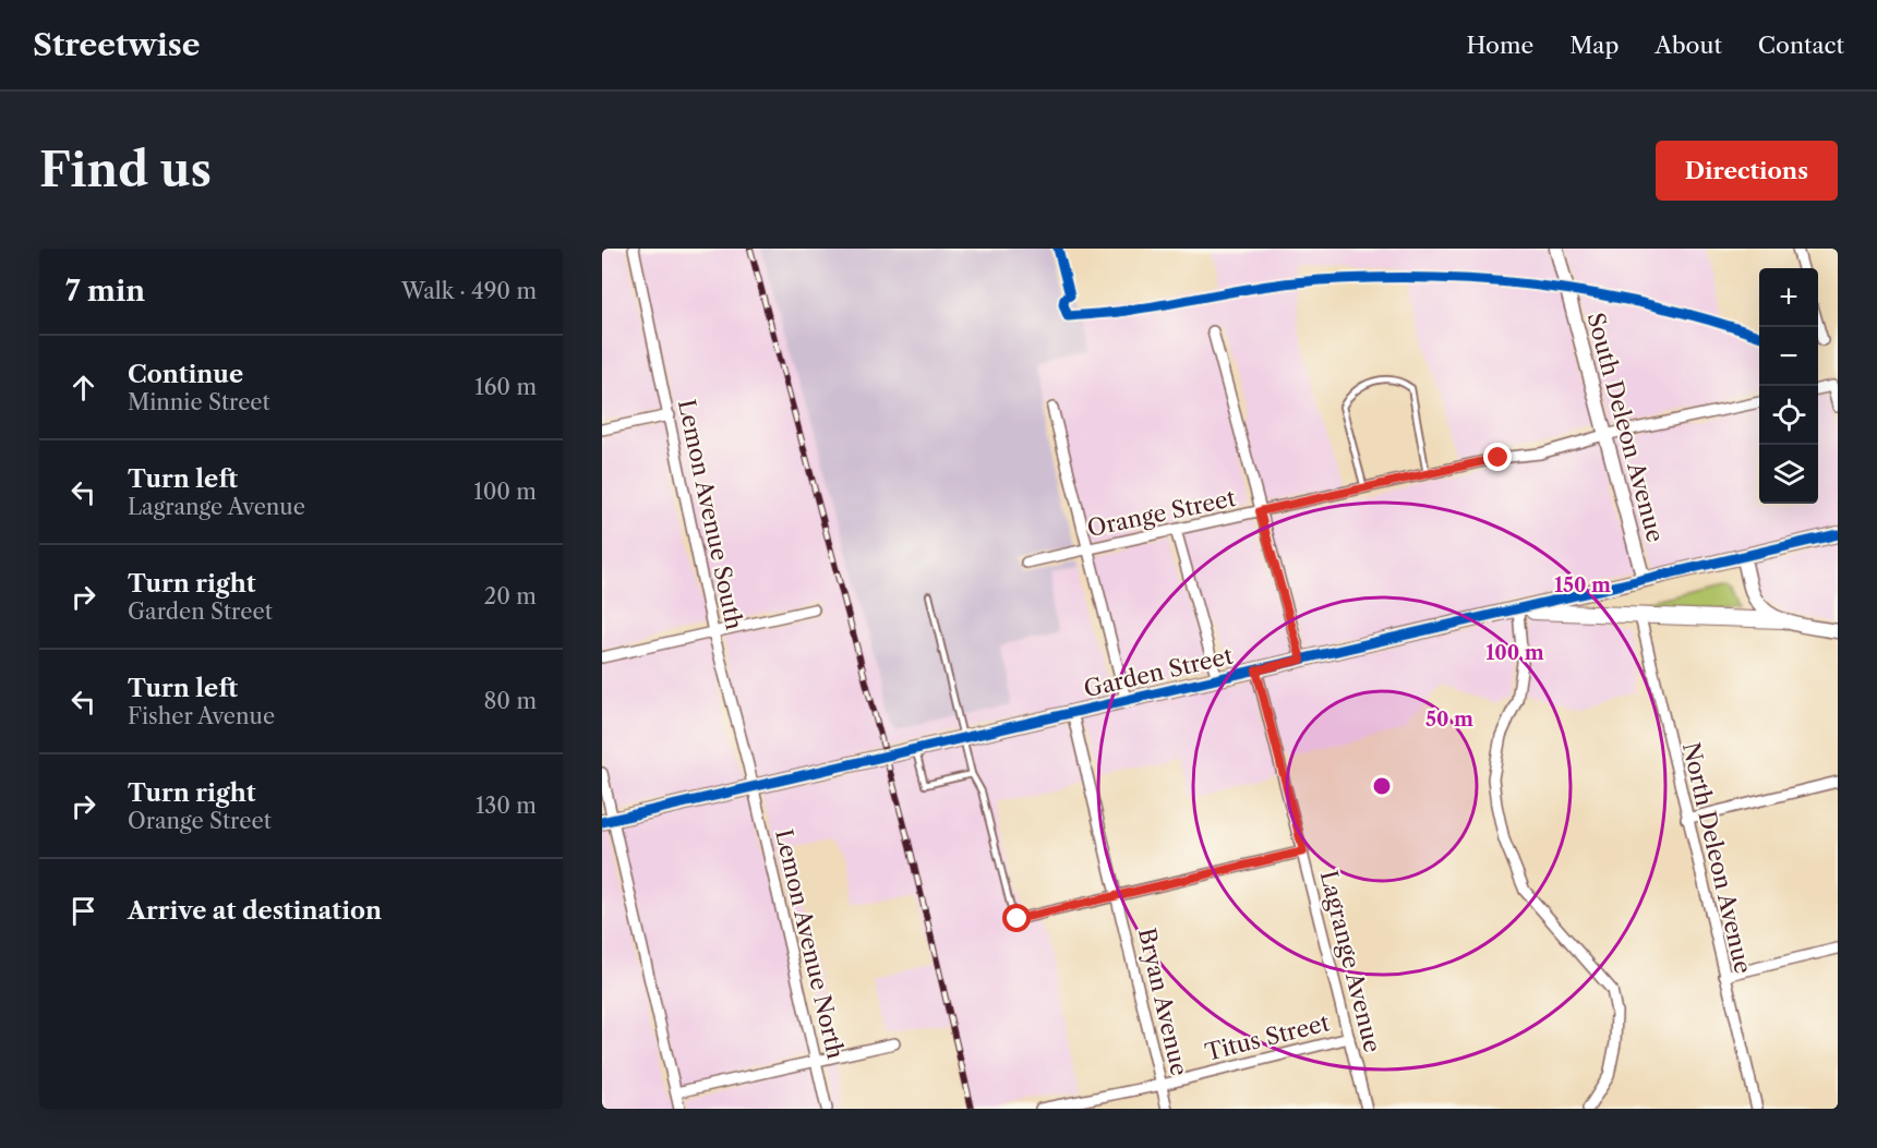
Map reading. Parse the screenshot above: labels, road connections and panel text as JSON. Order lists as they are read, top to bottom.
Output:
{
  "streets": {
    "main road": ["Garden Street"],
    "street": [
      "South Deleon Avenue",
      "Orange Street",
      "Lemon Avenue South",
      "North Deleon Avenue",
      "Lemon Avenue North",
      "Lagrange Avenue",
      "Bryan Avenue",
      "Titus Street"
    ]
  },
  "crossings": [
    ["South Deleon Avenue", "Orange Street"],
    ["South Deleon Avenue", "Garden Street"],
    ["Lemon Avenue South", "Garden Street"],
    ["Lemon Avenue South", "Lemon Avenue North"],
    ["Garden Street", "Lemon Avenue North"],
    ["Garden Street", "Lagrange Avenue"],
    ["Garden Street", "Bryan Avenue"],
    ["Lagrange Avenue", "Titus Street"],
    ["Bryan Avenue", "Titus Street"]
  ],
  "page": {
    "header": "Streetwise",
    "nav": [
      "Home",
      "Map",
      "About",
      "Contact"
    ],
    "buttons": "Directions",
    "title": "Find us",
    "heading": ["7 min", "Walk · 490 m"],
    "map_buttons": ["+", "−"],
    "list": [
      ["Continue", "Minnie Street", "160 m"],
      ["Turn left", "Lagrange Avenue", "100 m"],
      ["Turn right", "Garden Street", "20 m"],
      ["Turn left", "Fisher Avenue", "80 m"],
      ["Turn right", "Orange Street", "130 m"],
      "Arrive at destination"
    ]
  },
  "rings": ["150 m", "100 m", "50 m"]
}
